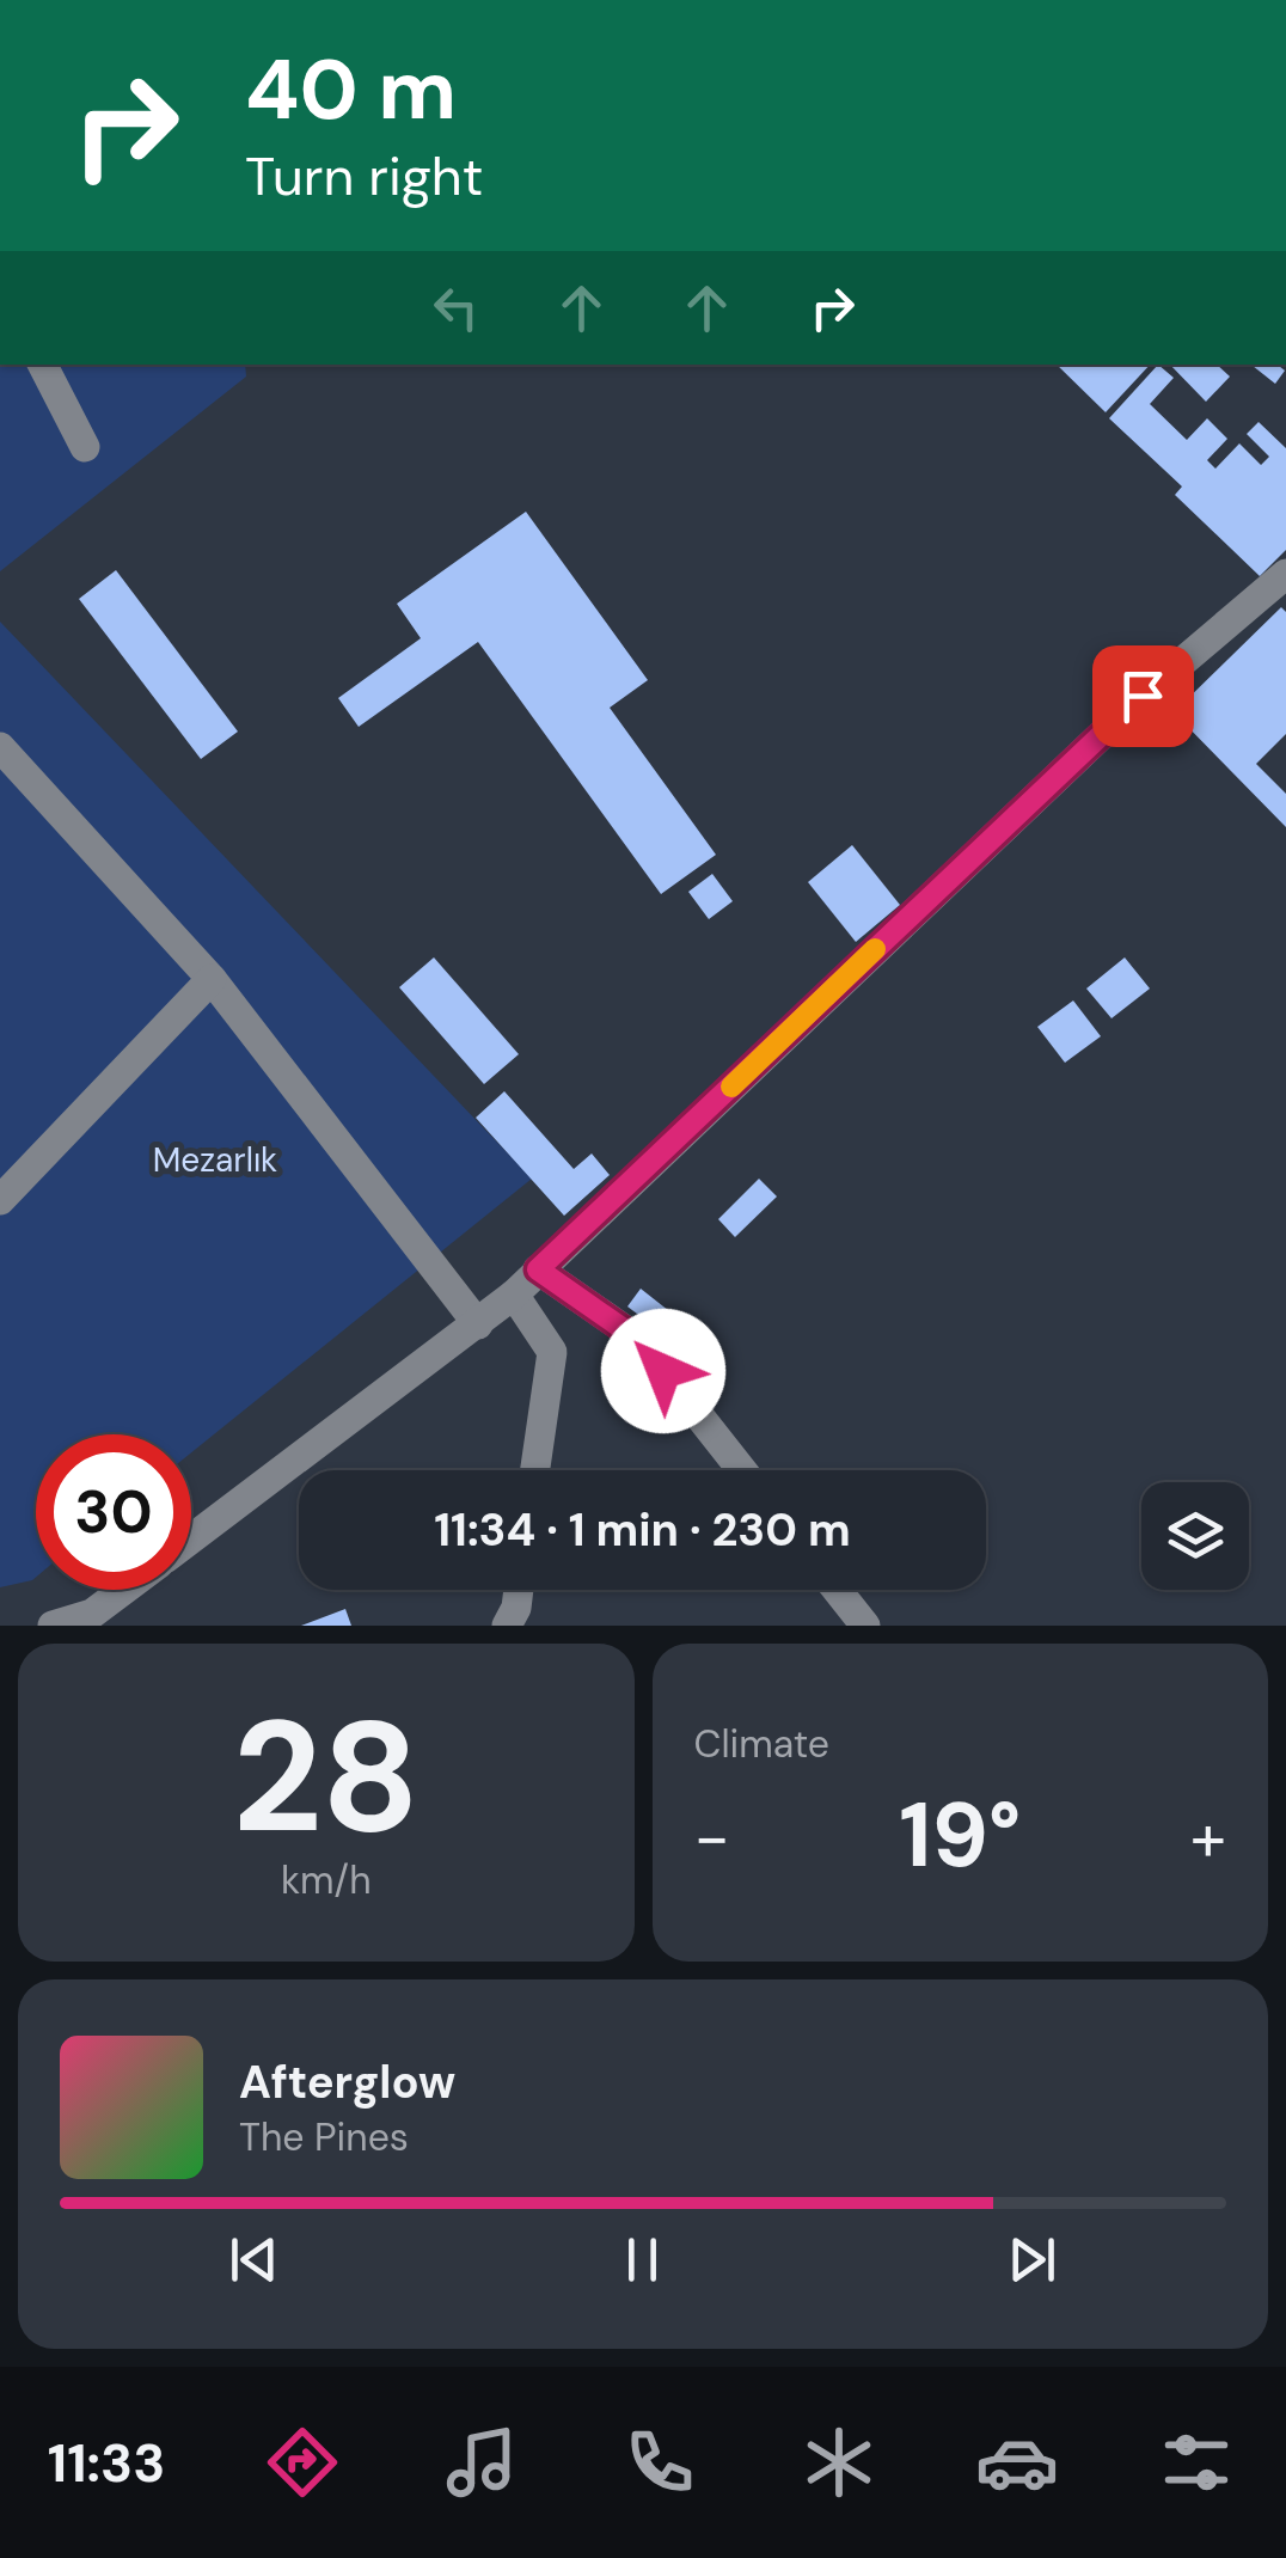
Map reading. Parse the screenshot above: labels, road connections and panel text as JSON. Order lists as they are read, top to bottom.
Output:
{
  "parks": ["Mezarlık"],
  "page": {
    "turn": ["40 m", "Turn right"],
    "limit": "30",
    "trip": "11:34 · 1 min · 230 m",
    "tile": [
      ["28", "km/h"],
      "Climate"
    ],
    "heat": ["−", "19°", "+"],
    "song": ["Afterglow", "The Pines"],
    "tabs": "11:33"
  }
}
